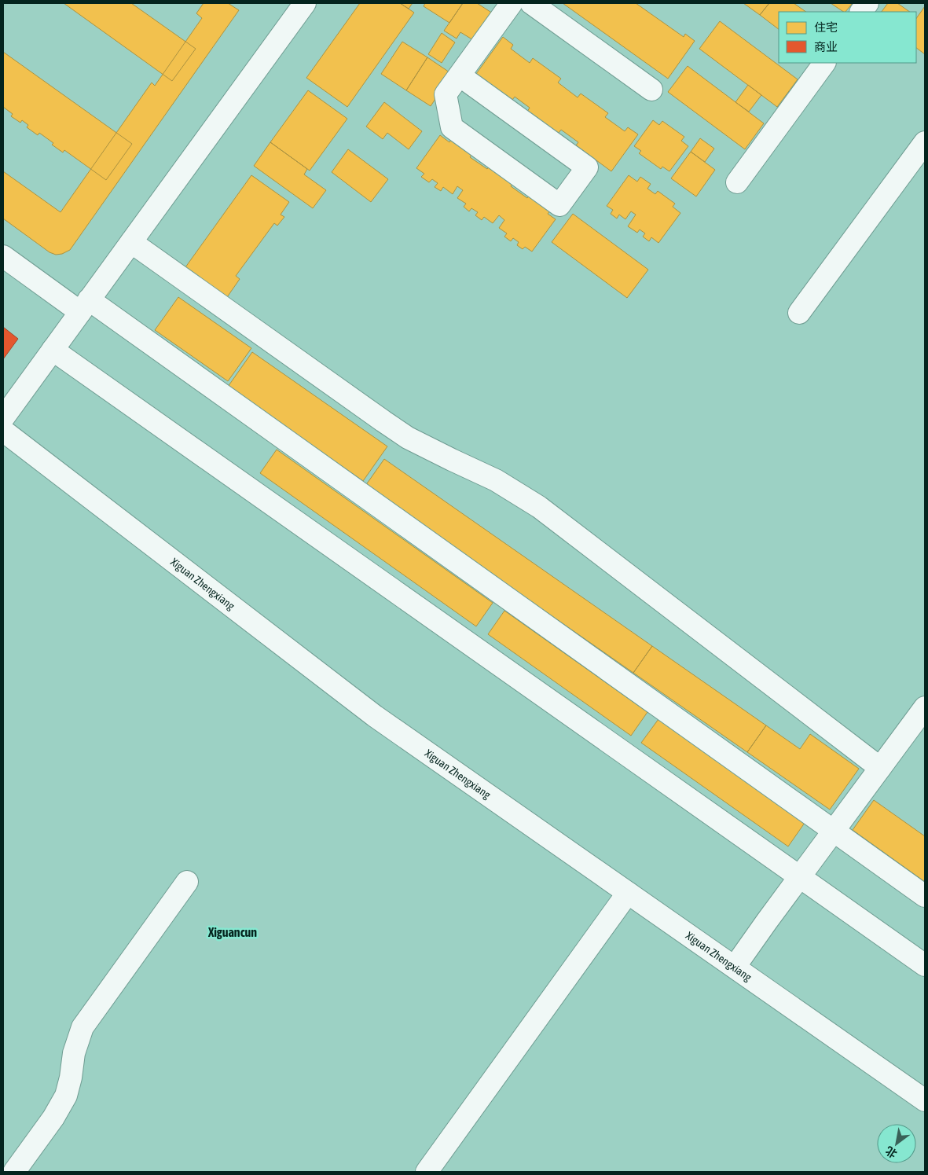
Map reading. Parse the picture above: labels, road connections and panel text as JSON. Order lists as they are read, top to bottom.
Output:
{
  "streets": {
    "street": ["Xiguan Zhengxiang"]
  },
  "districts": ["Xiguancun"],
  "legend": ["住宅", "商业"],
  "north": "bottom left"
}
